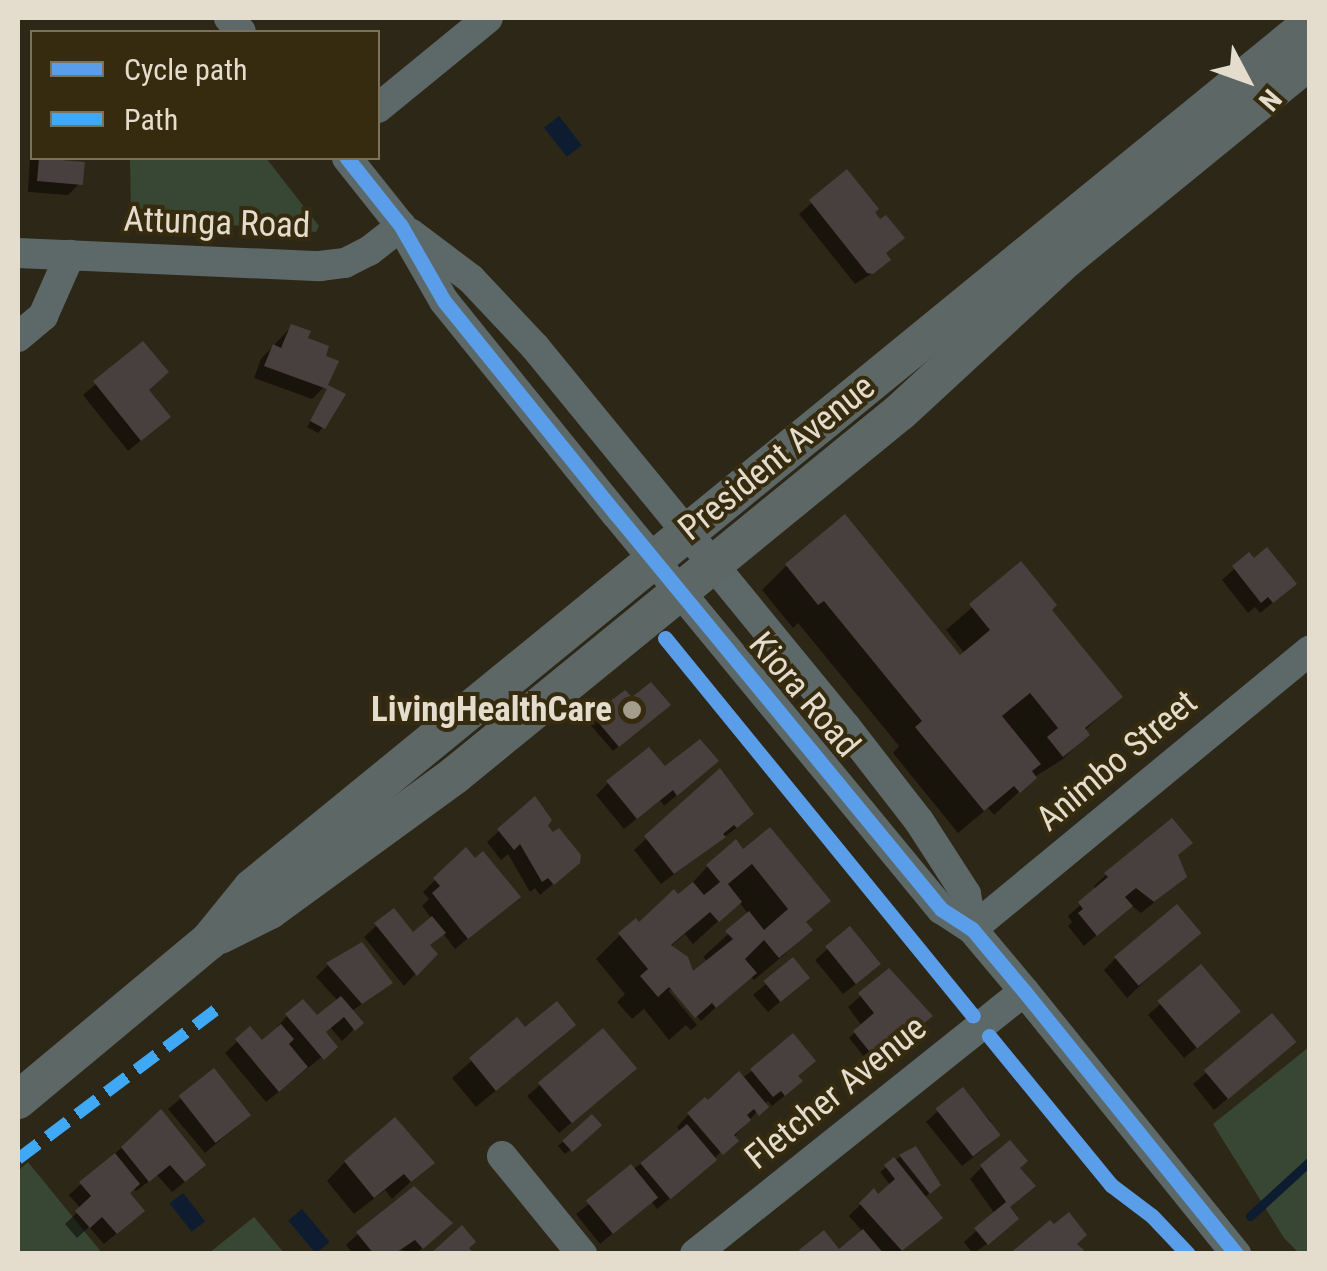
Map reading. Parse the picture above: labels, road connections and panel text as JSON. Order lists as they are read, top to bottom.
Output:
{
  "streets": {
    "main road": ["President Avenue"],
    "street": [
      "Attunga Road",
      "Kiora Road",
      "Animbo Street",
      "Fletcher Avenue"
    ]
  },
  "crossings": [
    ["Attunga Road", "Kiora Road"],
    ["President Avenue", "Kiora Road"],
    ["Kiora Road", "Animbo Street"],
    ["Kiora Road", "Fletcher Avenue"]
  ],
  "places": ["LivingHealthCare"],
  "legend": ["Cycle path", "Path"],
  "north": "bottom right"
}
